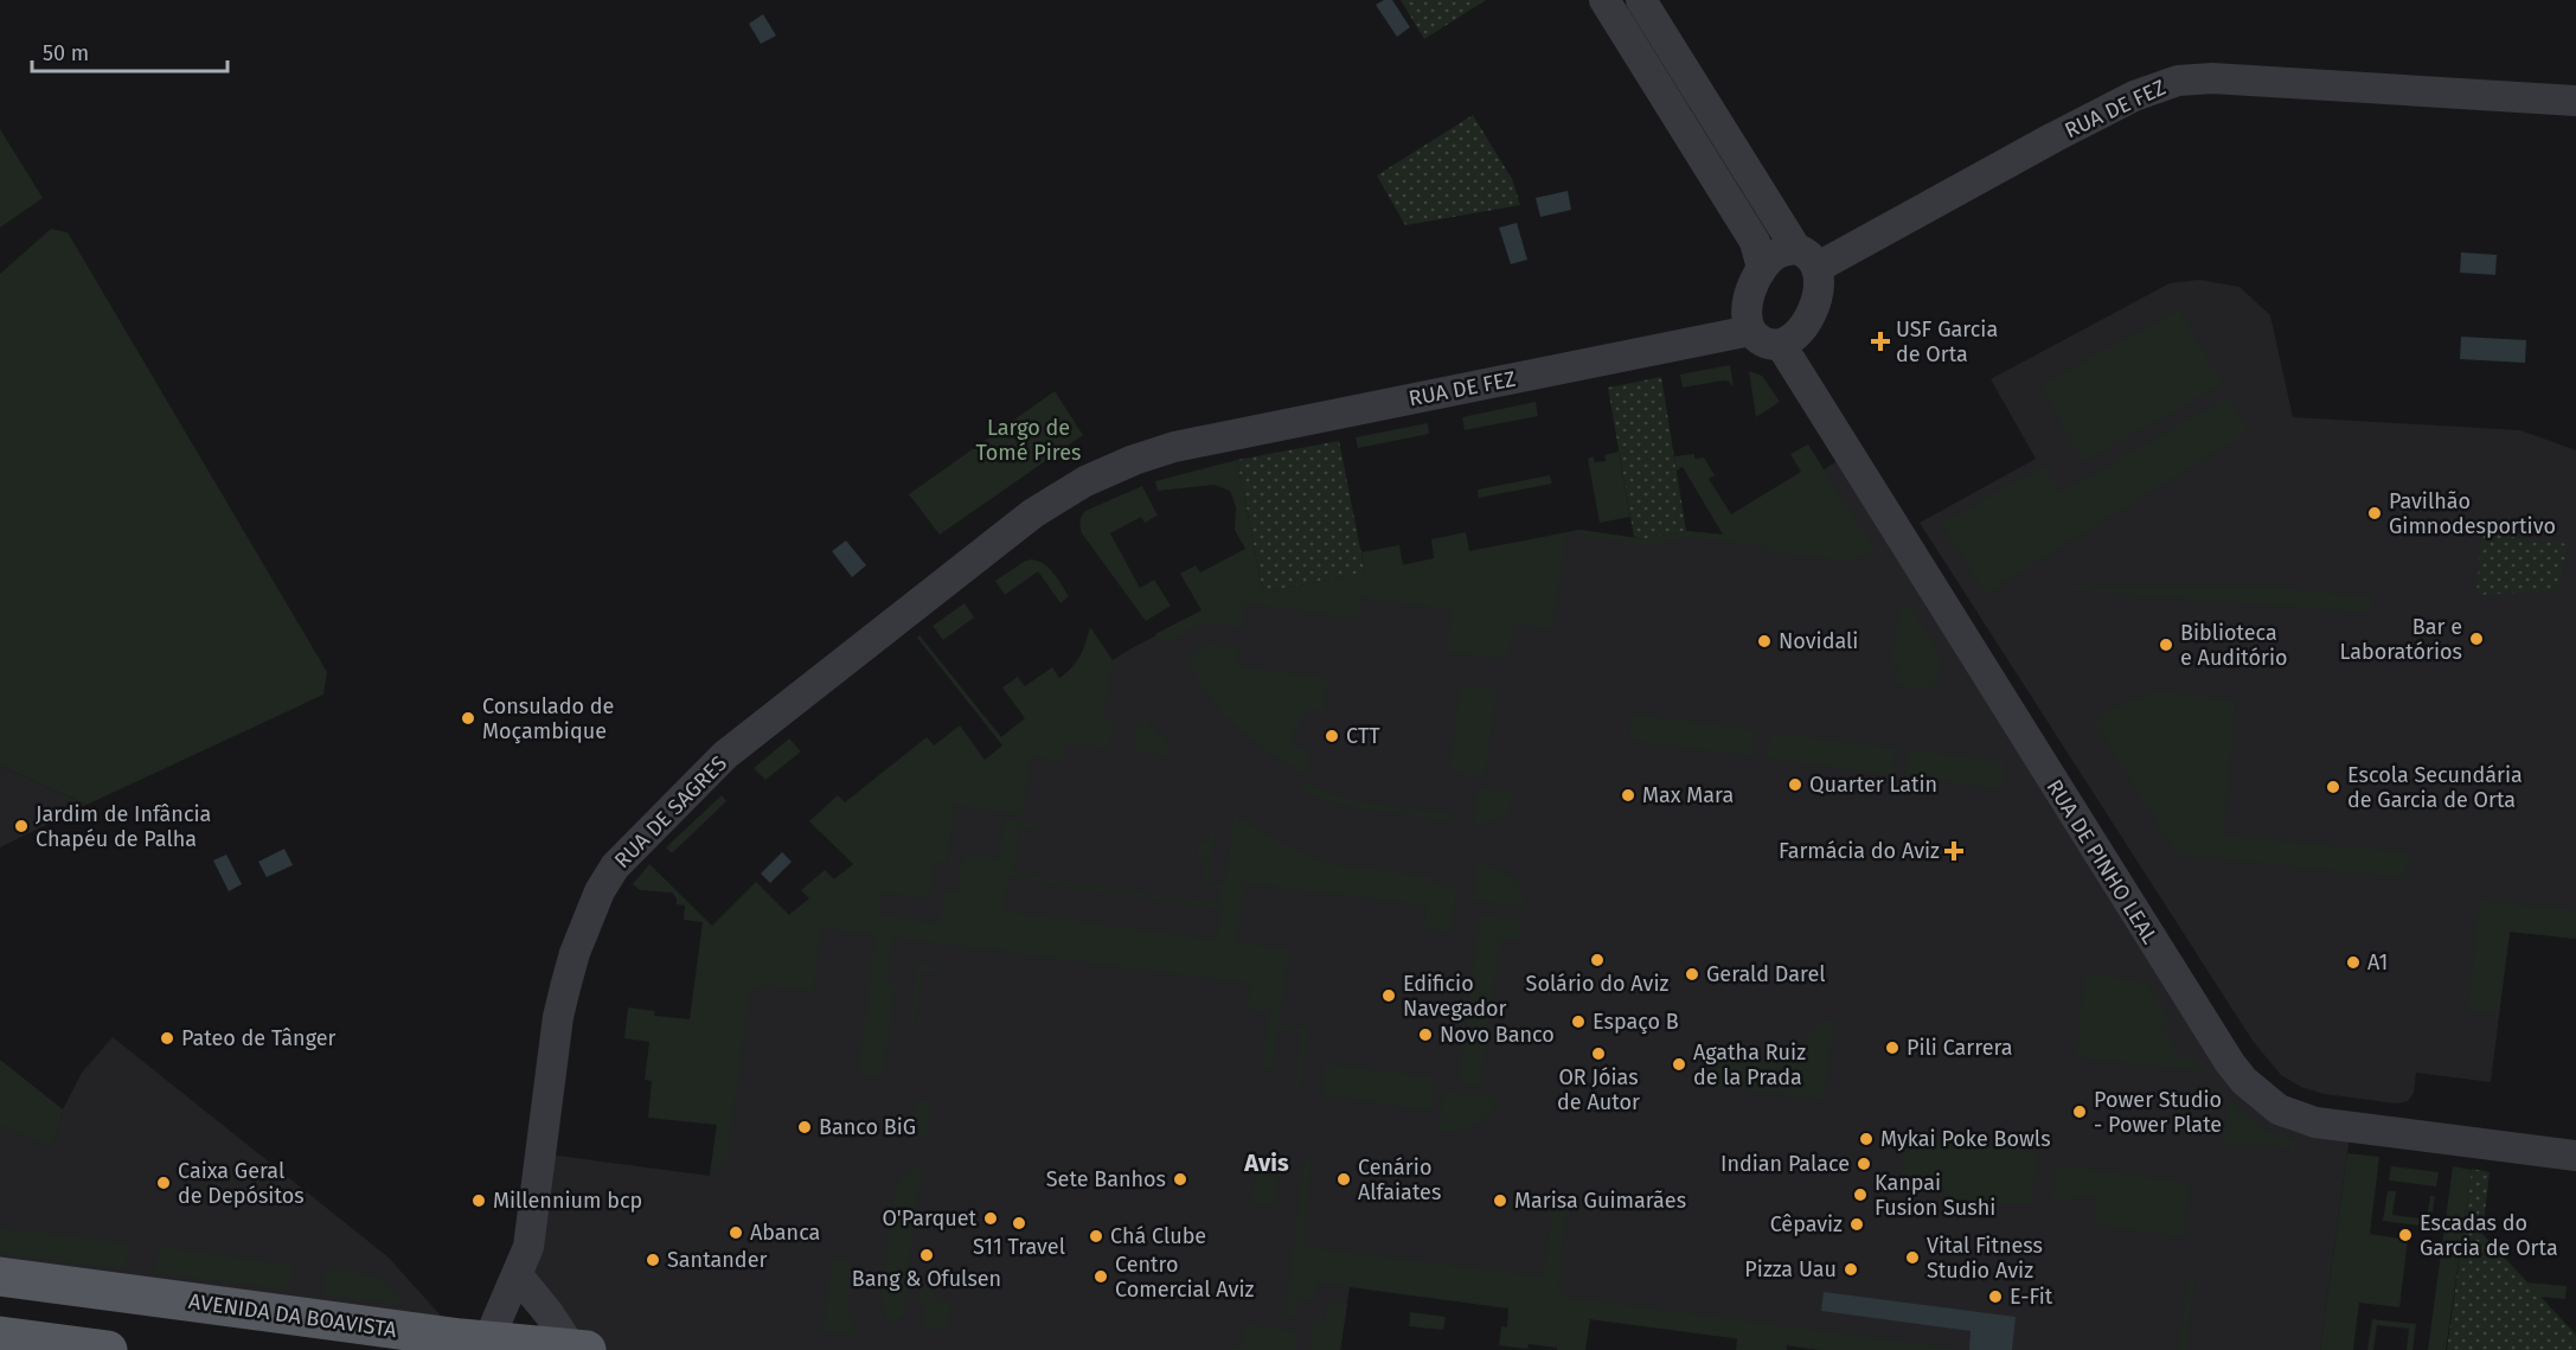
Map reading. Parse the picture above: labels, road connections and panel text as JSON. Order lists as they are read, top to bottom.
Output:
{
  "streets": {
    "main road": ["AVENIDA DA BOAVISTA"],
    "street": ["RUA DE FEZ", "RUA DE SAGRES", "RUA DE PINHO LEAL"]
  },
  "crossings": [
    ["RUA DE FEZ", "RUA DE SAGRES"],
    ["RUA DE FEZ", "RUA DE PINHO LEAL"],
    ["RUA DE SAGRES", "AVENIDA DA BOAVISTA"]
  ],
  "districts": ["Avis"],
  "parks": ["Largo de Tomé Pires"],
  "places": {
    "health": ["USF Garcia de Orta", "Farmácia do Aviz"],
    "other": [
      "Pavilhão Gimnodesportivo",
      "Bar e Laboratórios",
      "Novidali",
      "Biblioteca e Auditório",
      "Consulado de Moçambique",
      "CTT",
      "Quarter Latin",
      "Escola Secundária de Garcia de Orta",
      "Max Mara",
      "Jardim de Infância Chapéu de Palha",
      "Solário do Aviz",
      "A1",
      "Gerald Darel",
      "Edificio Navegador",
      "Espaço B",
      "Novo Banco",
      "Pateo de Tânger",
      "Pili Carrera",
      "OR Jóias de Autor",
      "Agatha Ruiz de la Prada",
      "Power Studio - Power Plate",
      "Banco BiG",
      "Mykai Poke Bowls",
      "Indian Palace",
      "Sete Banhos",
      "Cenário Alfaiates",
      "Caixa Geral de Depósitos",
      "Kanpai Fusion Sushi",
      "Millennium bcp",
      "Marisa Guimarães",
      "O'Parquet",
      "S11 Travel",
      "Cêpaviz",
      "Abanca",
      "Escadas do Garcia de Orta",
      "Chá Clube",
      "Bang & Ofulsen",
      "Vital Fitness Studio Aviz",
      "Santander",
      "Pizza Uau",
      "Centro Comercial Aviz",
      "E-Fit"
    ]
  },
  "scale_bar": "50 m"
}
